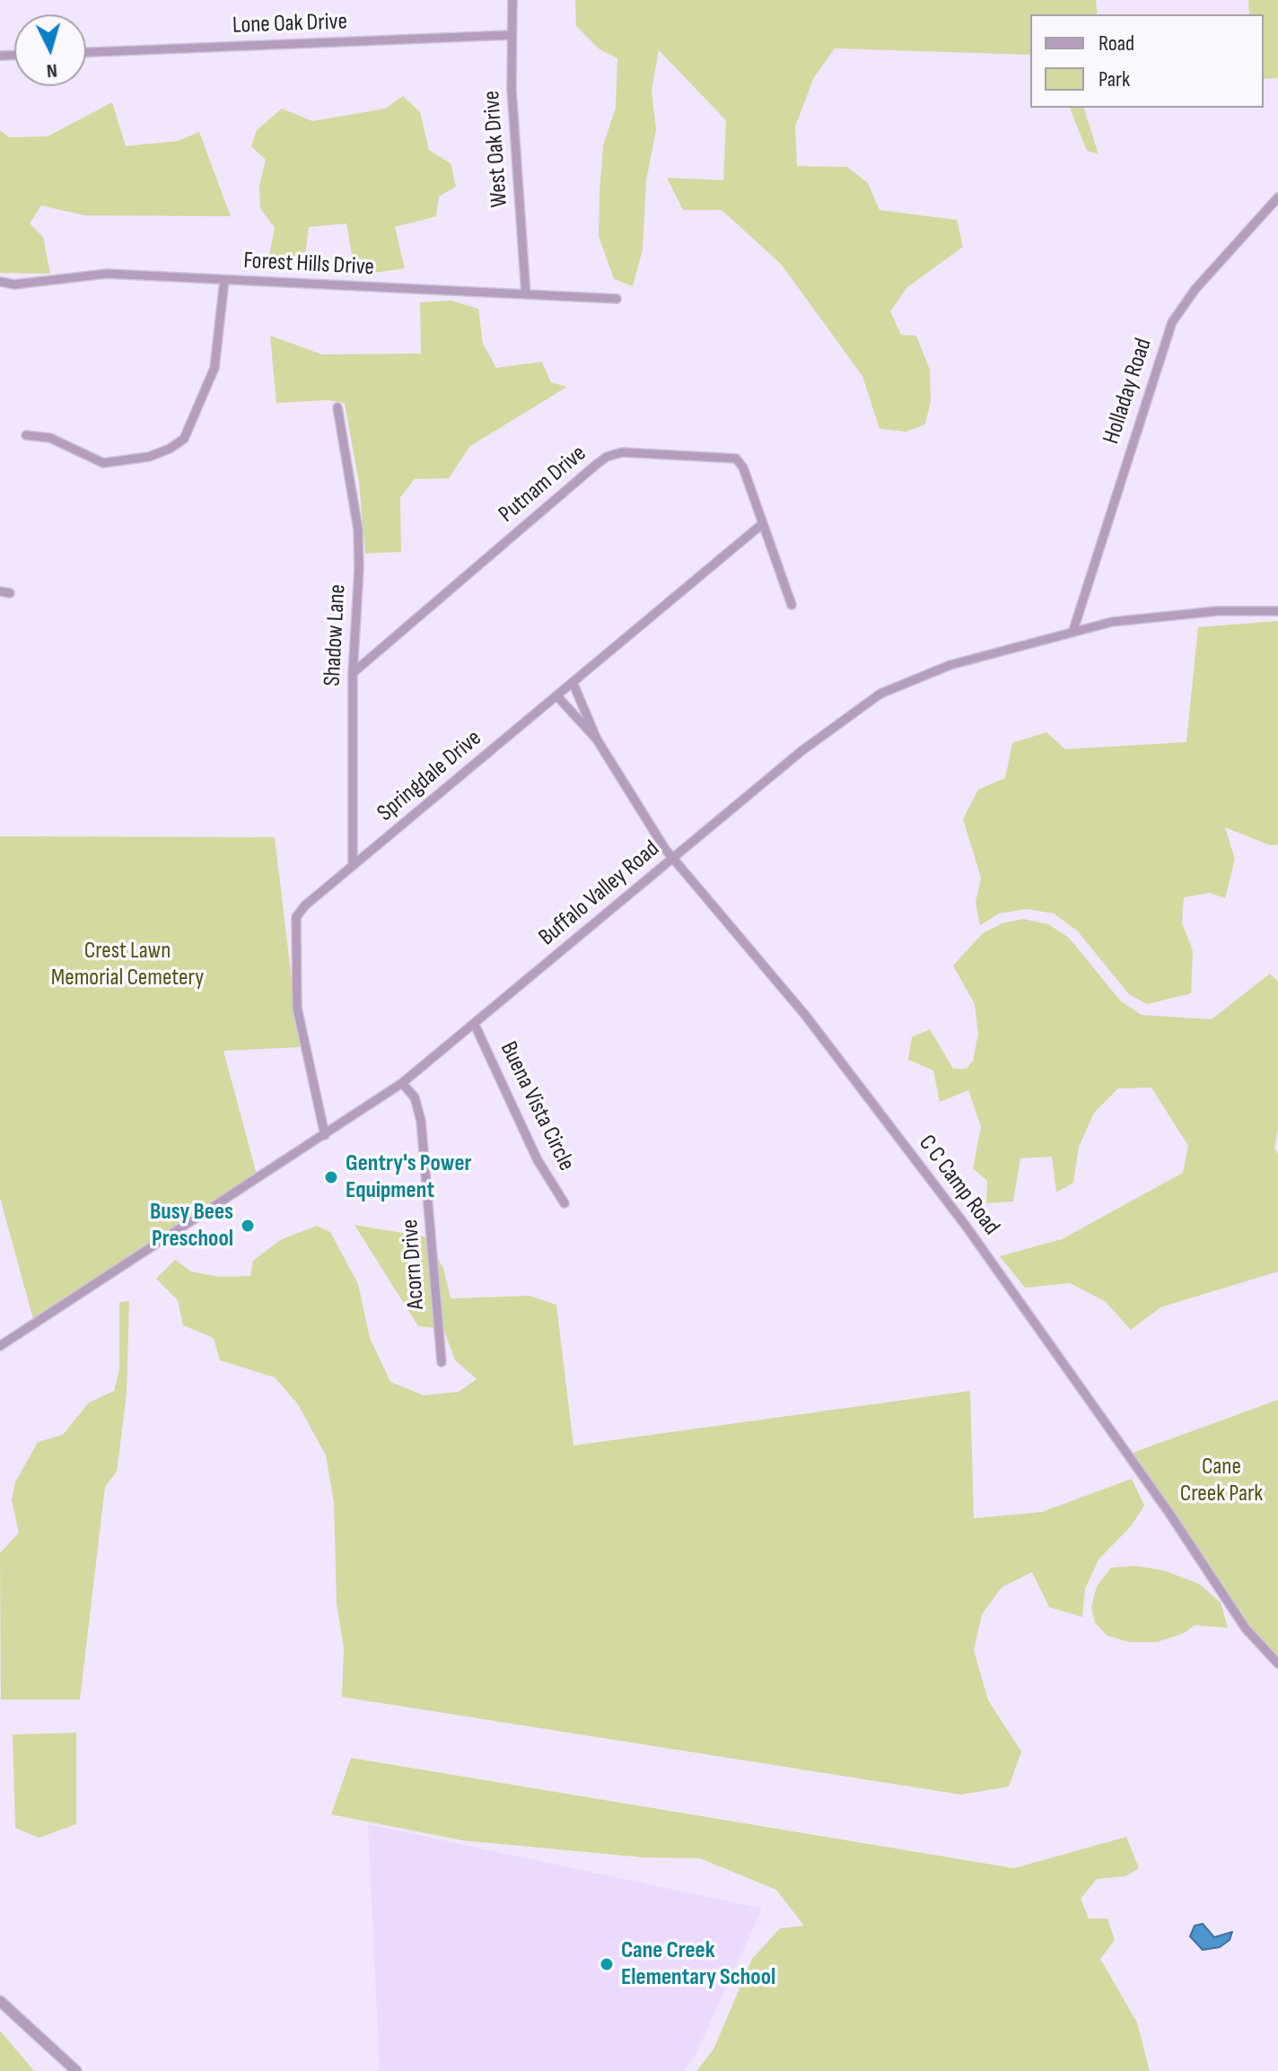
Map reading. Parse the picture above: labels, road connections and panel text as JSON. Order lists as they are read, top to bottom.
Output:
{
  "streets": {
    "street": [
      "Lone Oak Drive",
      "West Oak Drive",
      "Forest Hills Drive",
      "Holladay Road",
      "Putnam Drive",
      "Shadow Lane",
      "Springdale Drive",
      "Buffalo Valley Road",
      "Buena Vista Circle",
      "C C Camp Road",
      "Acorn Drive"
    ]
  },
  "crossings": [
    ["Lone Oak Drive", "West Oak Drive"],
    ["West Oak Drive", "Forest Hills Drive"],
    ["Holladay Road", "Buffalo Valley Road"],
    ["Putnam Drive", "Shadow Lane"],
    ["Putnam Drive", "Springdale Drive"],
    ["Shadow Lane", "Springdale Drive"],
    ["Springdale Drive", "Buffalo Valley Road"],
    ["Buffalo Valley Road", "Buena Vista Circle"],
    ["Buffalo Valley Road", "C C Camp Road"],
    ["Buffalo Valley Road", "Acorn Drive"]
  ],
  "parks": ["Crest Lawn Memorial Cemetery", "Cane Creek Park"],
  "places": ["Gentry's Power Equipment", "Busy Bees Preschool", "Cane Creek Elementary School"],
  "legend": ["Road", "Park"],
  "north": "bottom"
}
